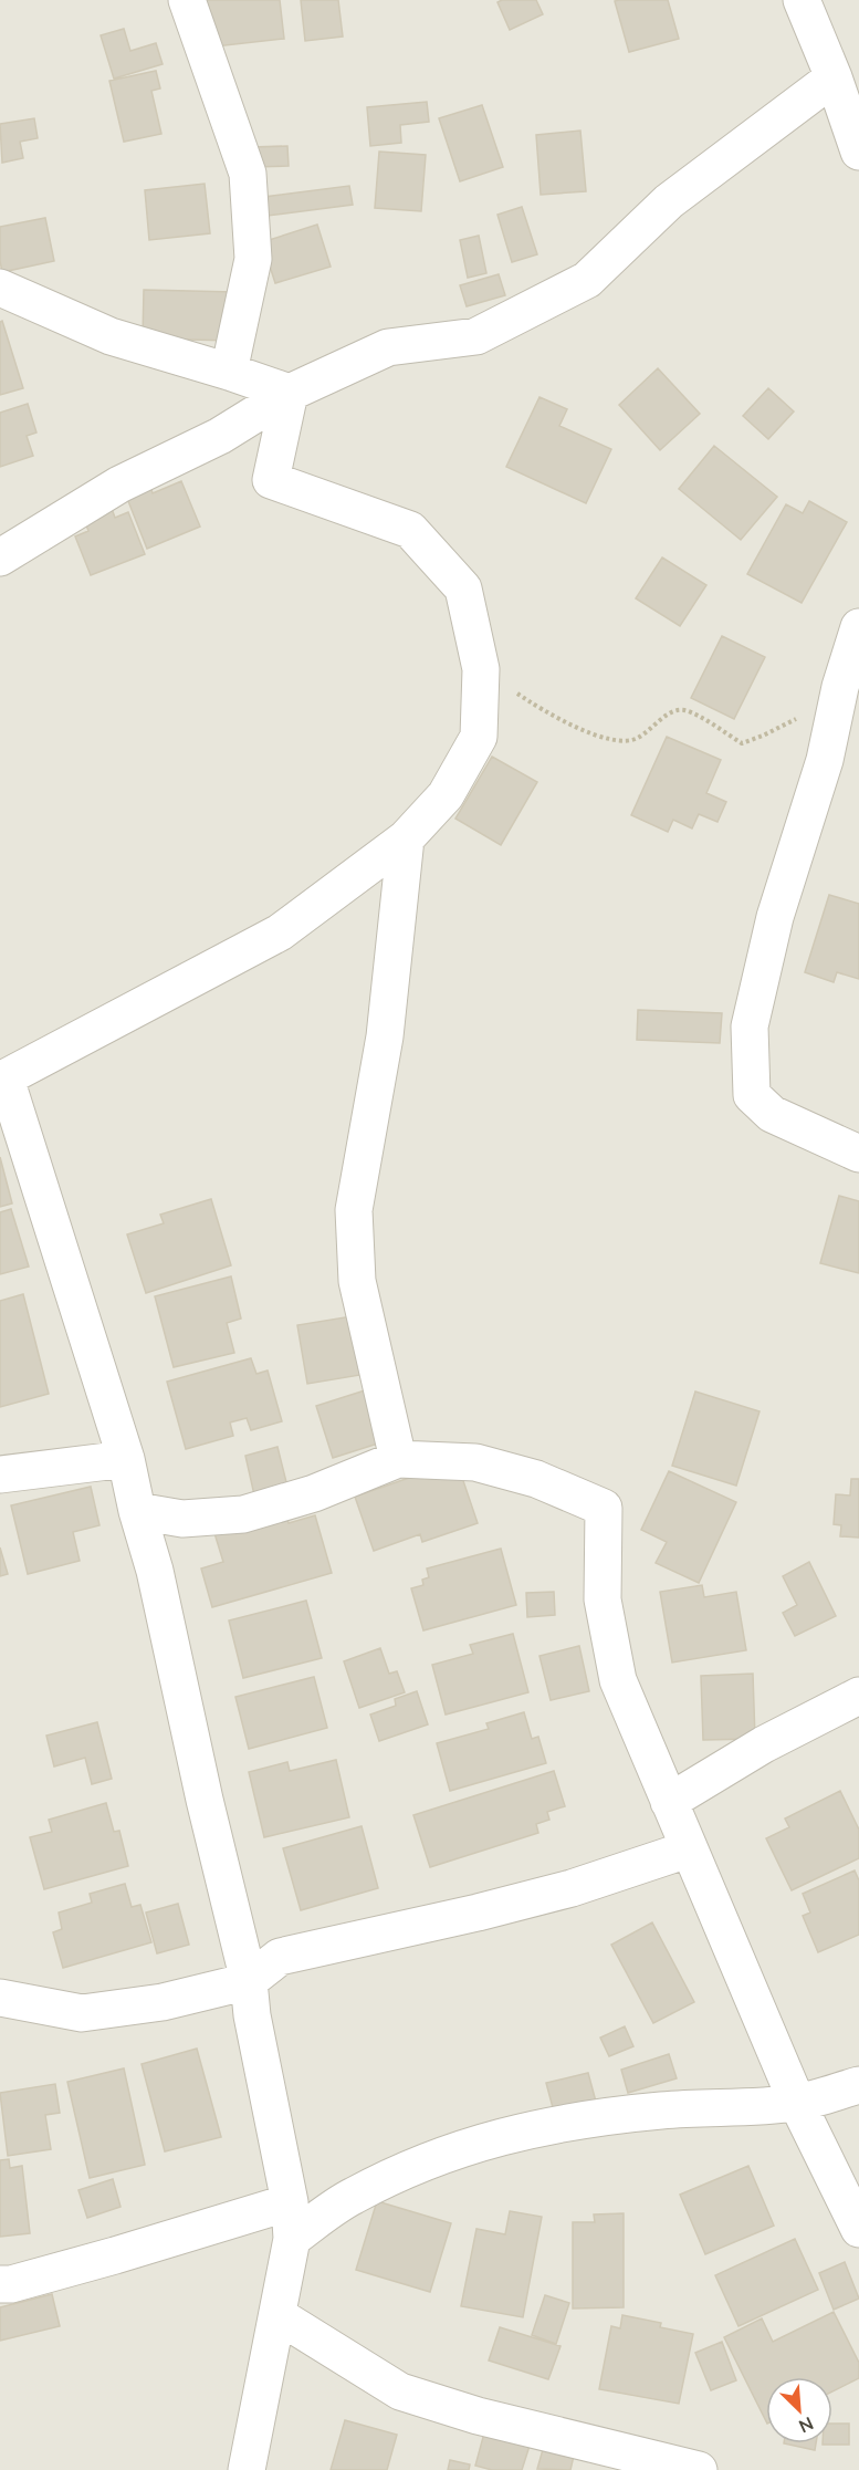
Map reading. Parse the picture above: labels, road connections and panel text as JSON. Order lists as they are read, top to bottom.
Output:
{
  "north": "bottom right"
}
